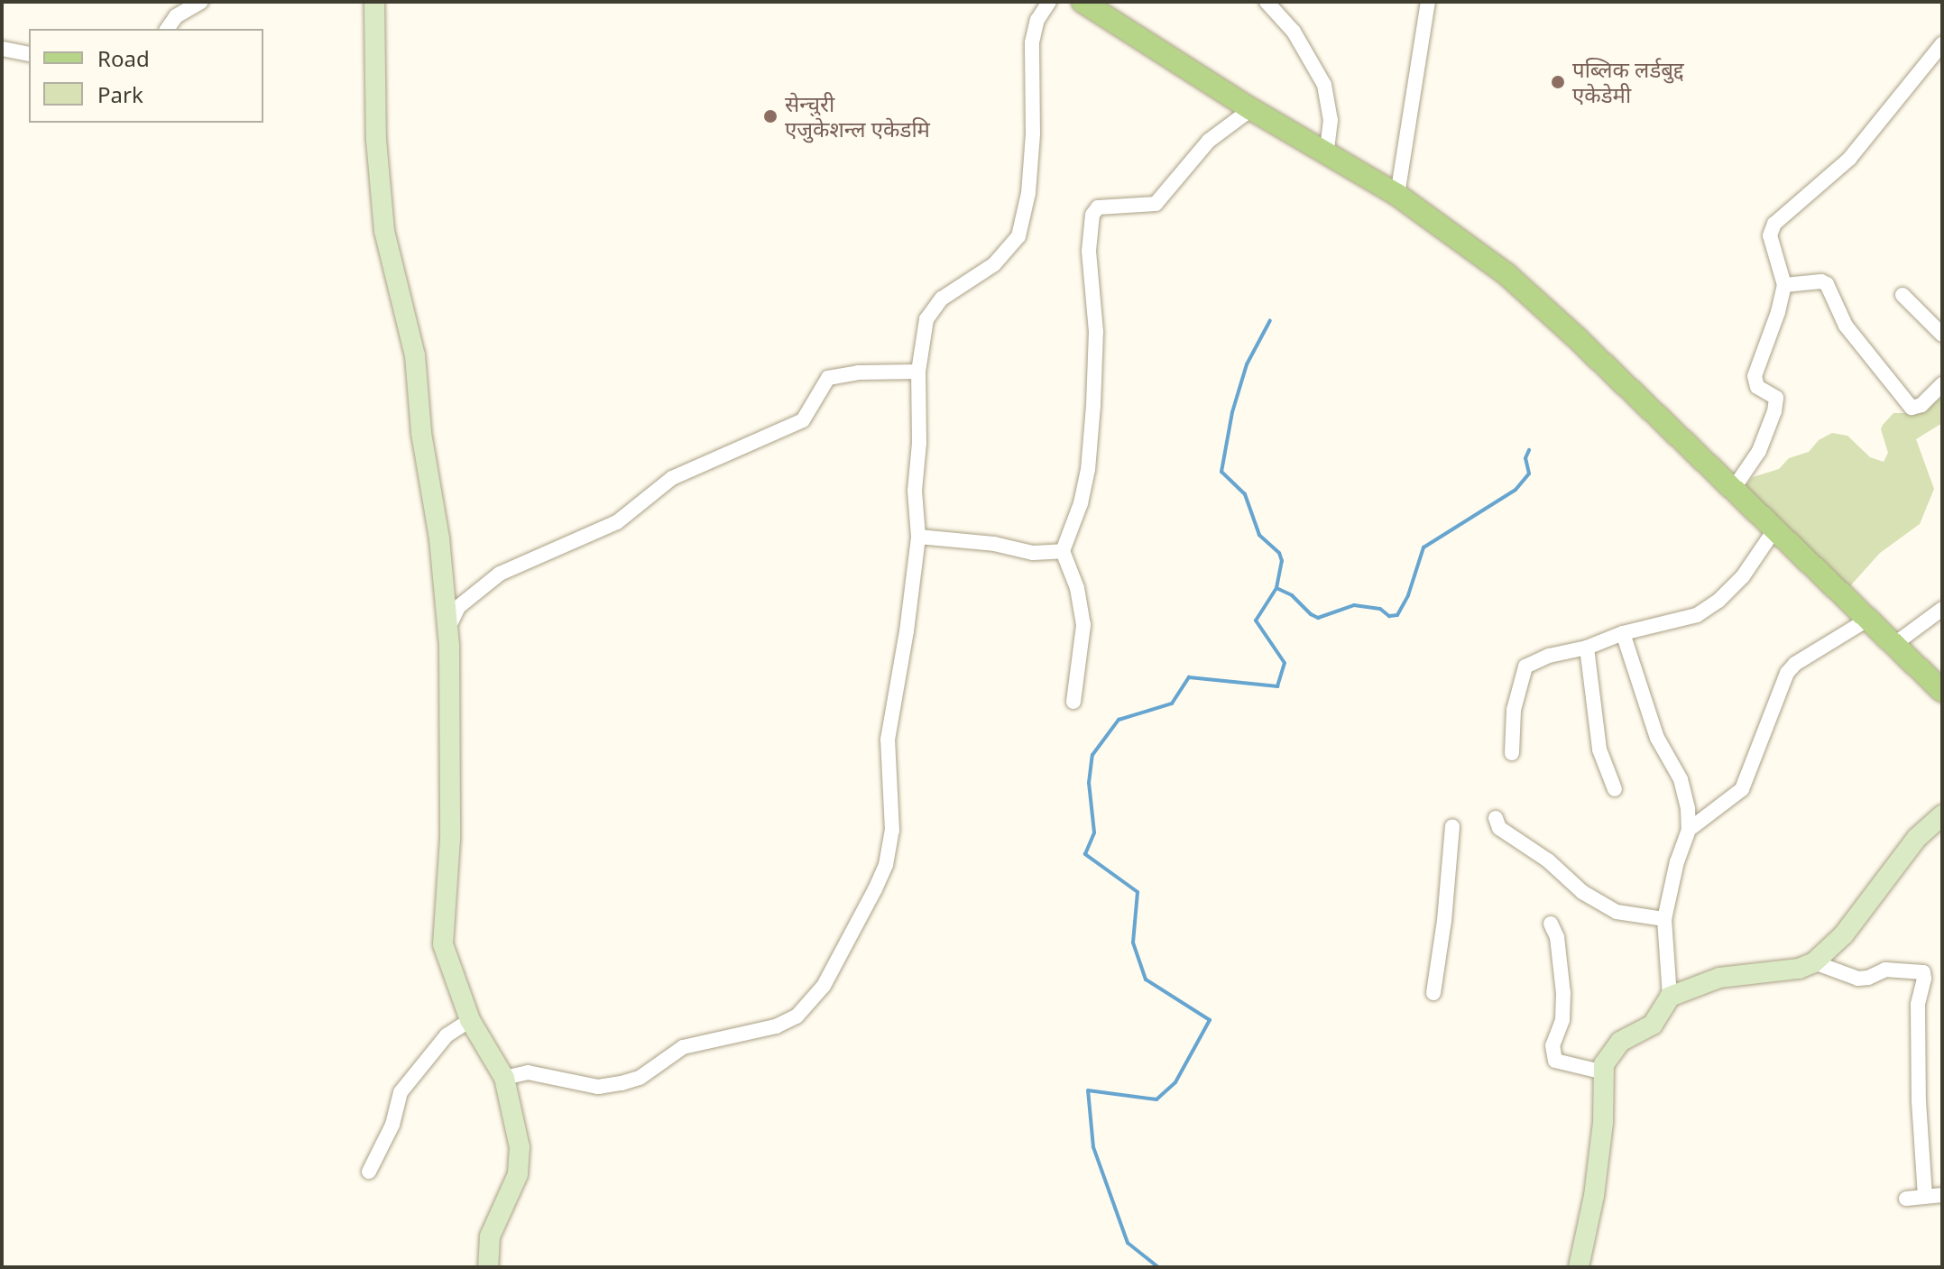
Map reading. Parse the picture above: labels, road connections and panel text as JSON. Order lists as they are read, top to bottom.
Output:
{
  "places": ["पब्लिक लर्डबुद्द एकेडेमी", "सेन्चुरी एजुकेशन्ल एकेडमि"],
  "legend": ["Road", "Park"]
}
